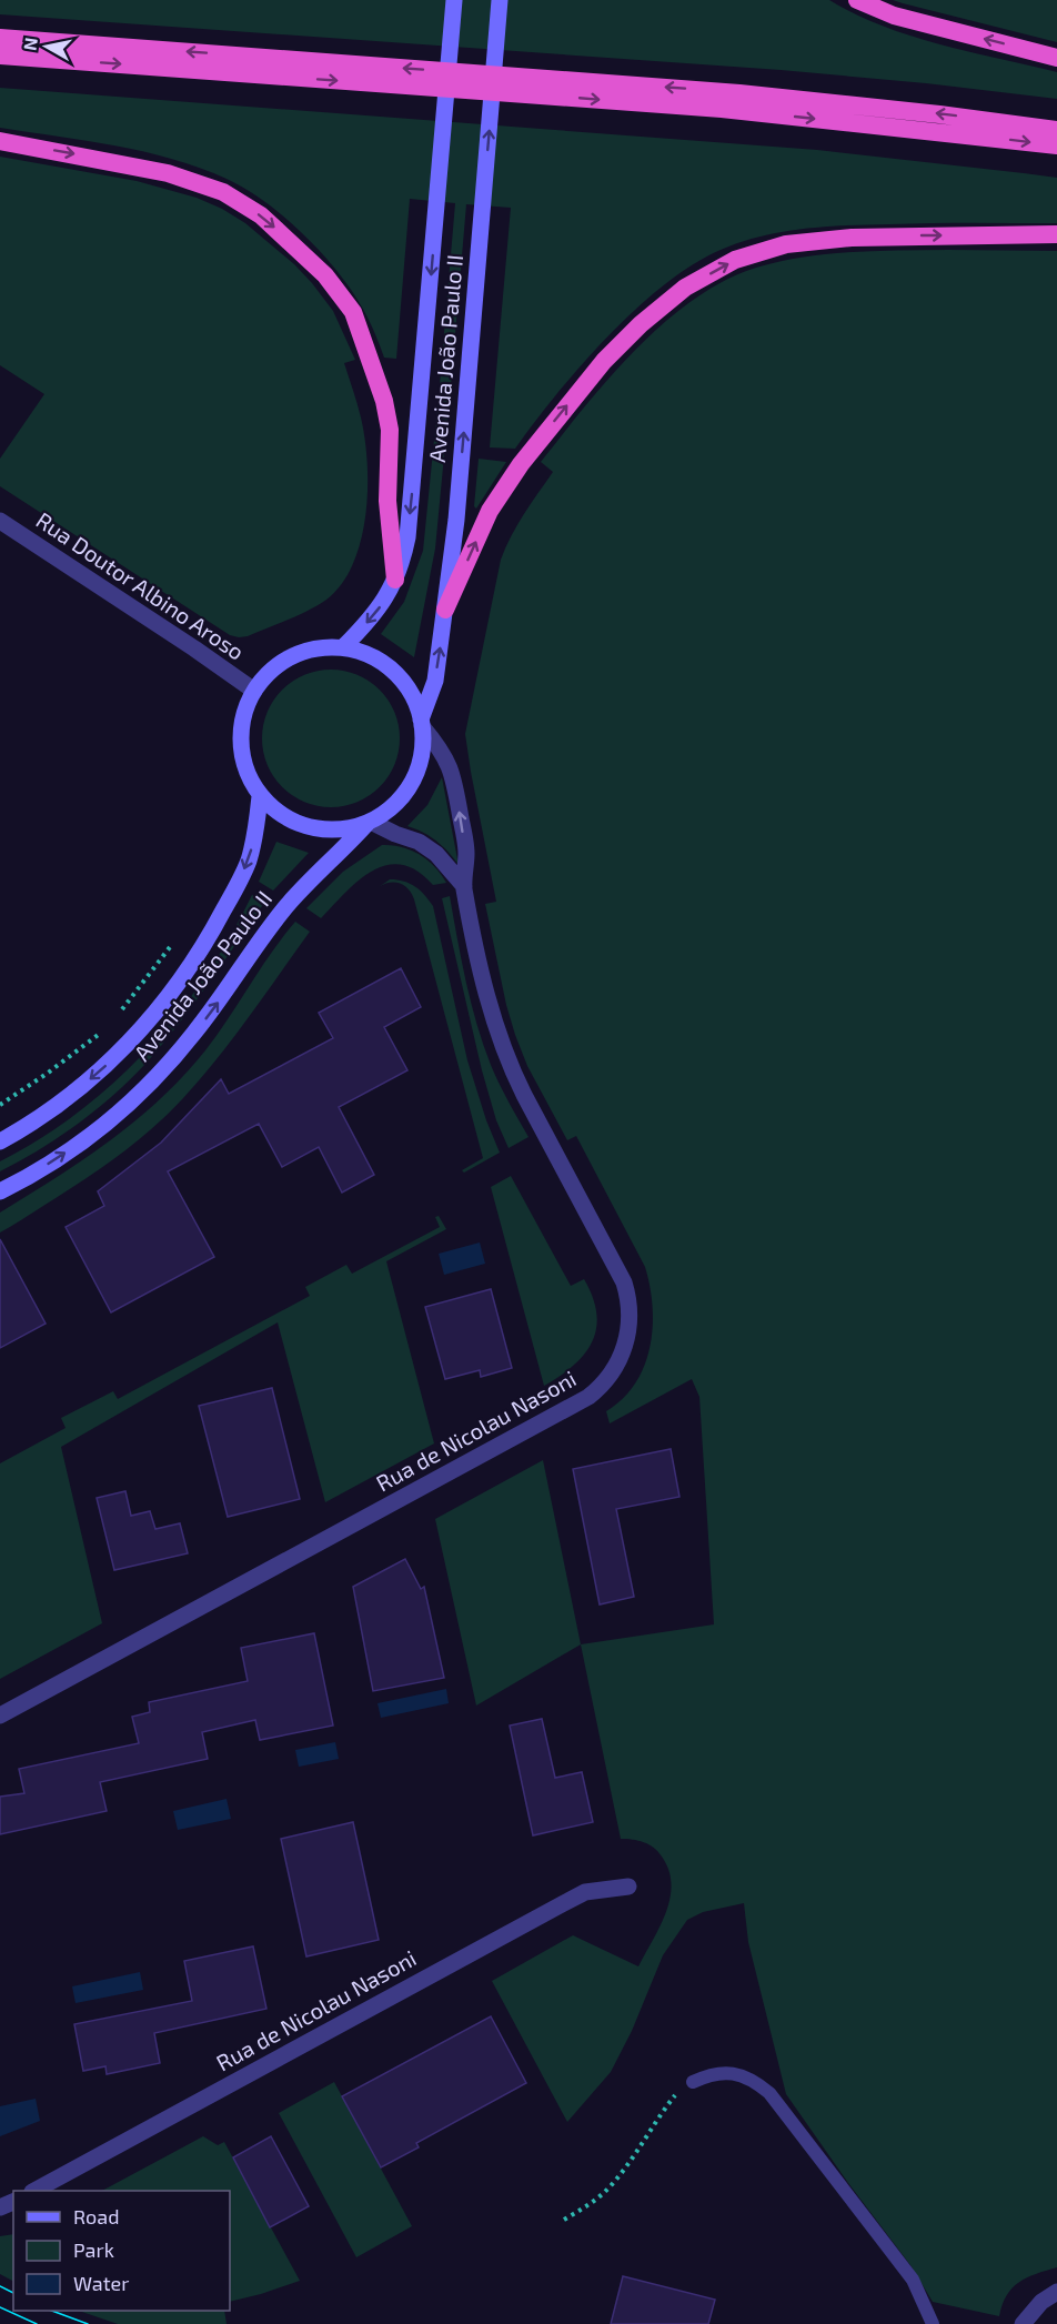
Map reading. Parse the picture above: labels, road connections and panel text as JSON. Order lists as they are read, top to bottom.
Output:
{
  "streets": {
    "main road": ["Avenida João Paulo II"],
    "street": ["Rua Doutor Albino Aroso", "Rua de Nicolau Nasoni"]
  },
  "crossings": [
    ["Avenida João Paulo II", "Rua Doutor Albino Aroso"],
    ["Avenida João Paulo II", "Rua de Nicolau Nasoni"],
    ["Rua Doutor Albino Aroso", "Rua de Nicolau Nasoni"]
  ],
  "legend": ["Road", "Park", "Water"],
  "north": "left"
}
